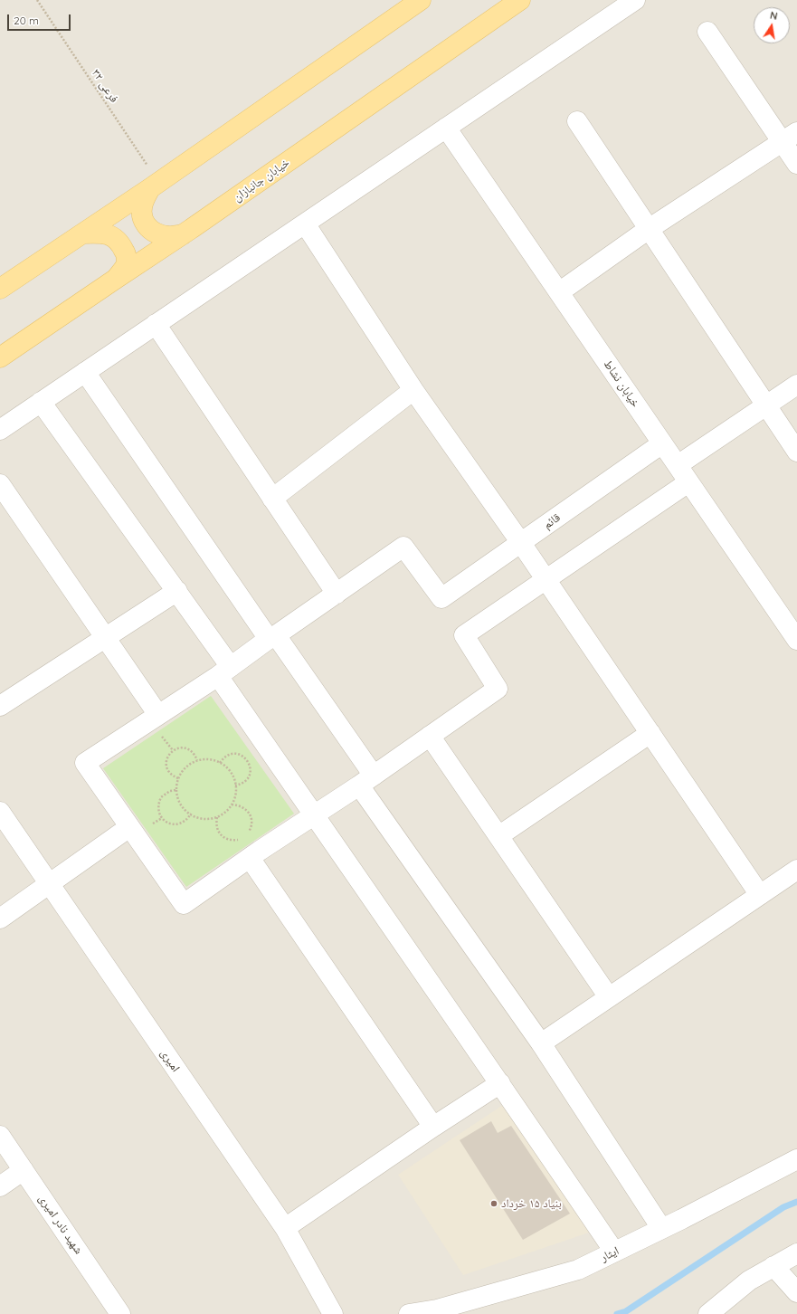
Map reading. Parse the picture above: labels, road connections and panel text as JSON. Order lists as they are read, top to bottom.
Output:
{
  "streets": {
    "main road": ["خیابان جانبازان"],
    "street": [
      "خیابان نشاط",
      "قائم",
      "امیری",
      "شهید نادر امیری",
      "ایثار"
    ],
    "path": ["فرعی ۳۲"]
  },
  "crossings": [
    ["خیابان نشاط", "قائم"]
  ],
  "places": ["بنیاد ۱۵ خرداد"],
  "scale_bar": "20 m",
  "north": "top"
}
